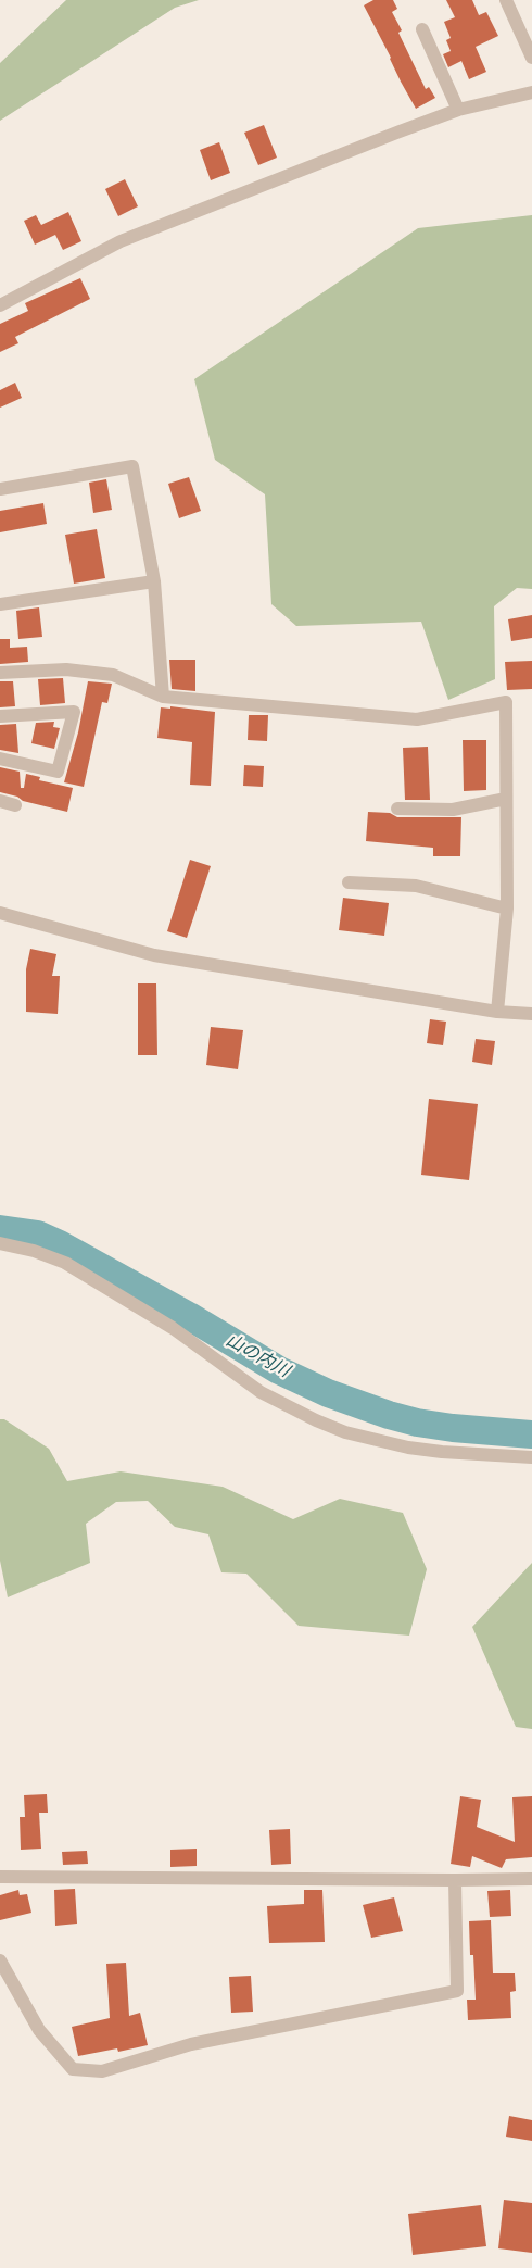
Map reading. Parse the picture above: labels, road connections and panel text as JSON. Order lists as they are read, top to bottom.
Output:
{
  "water": ["山の内川"]
}
